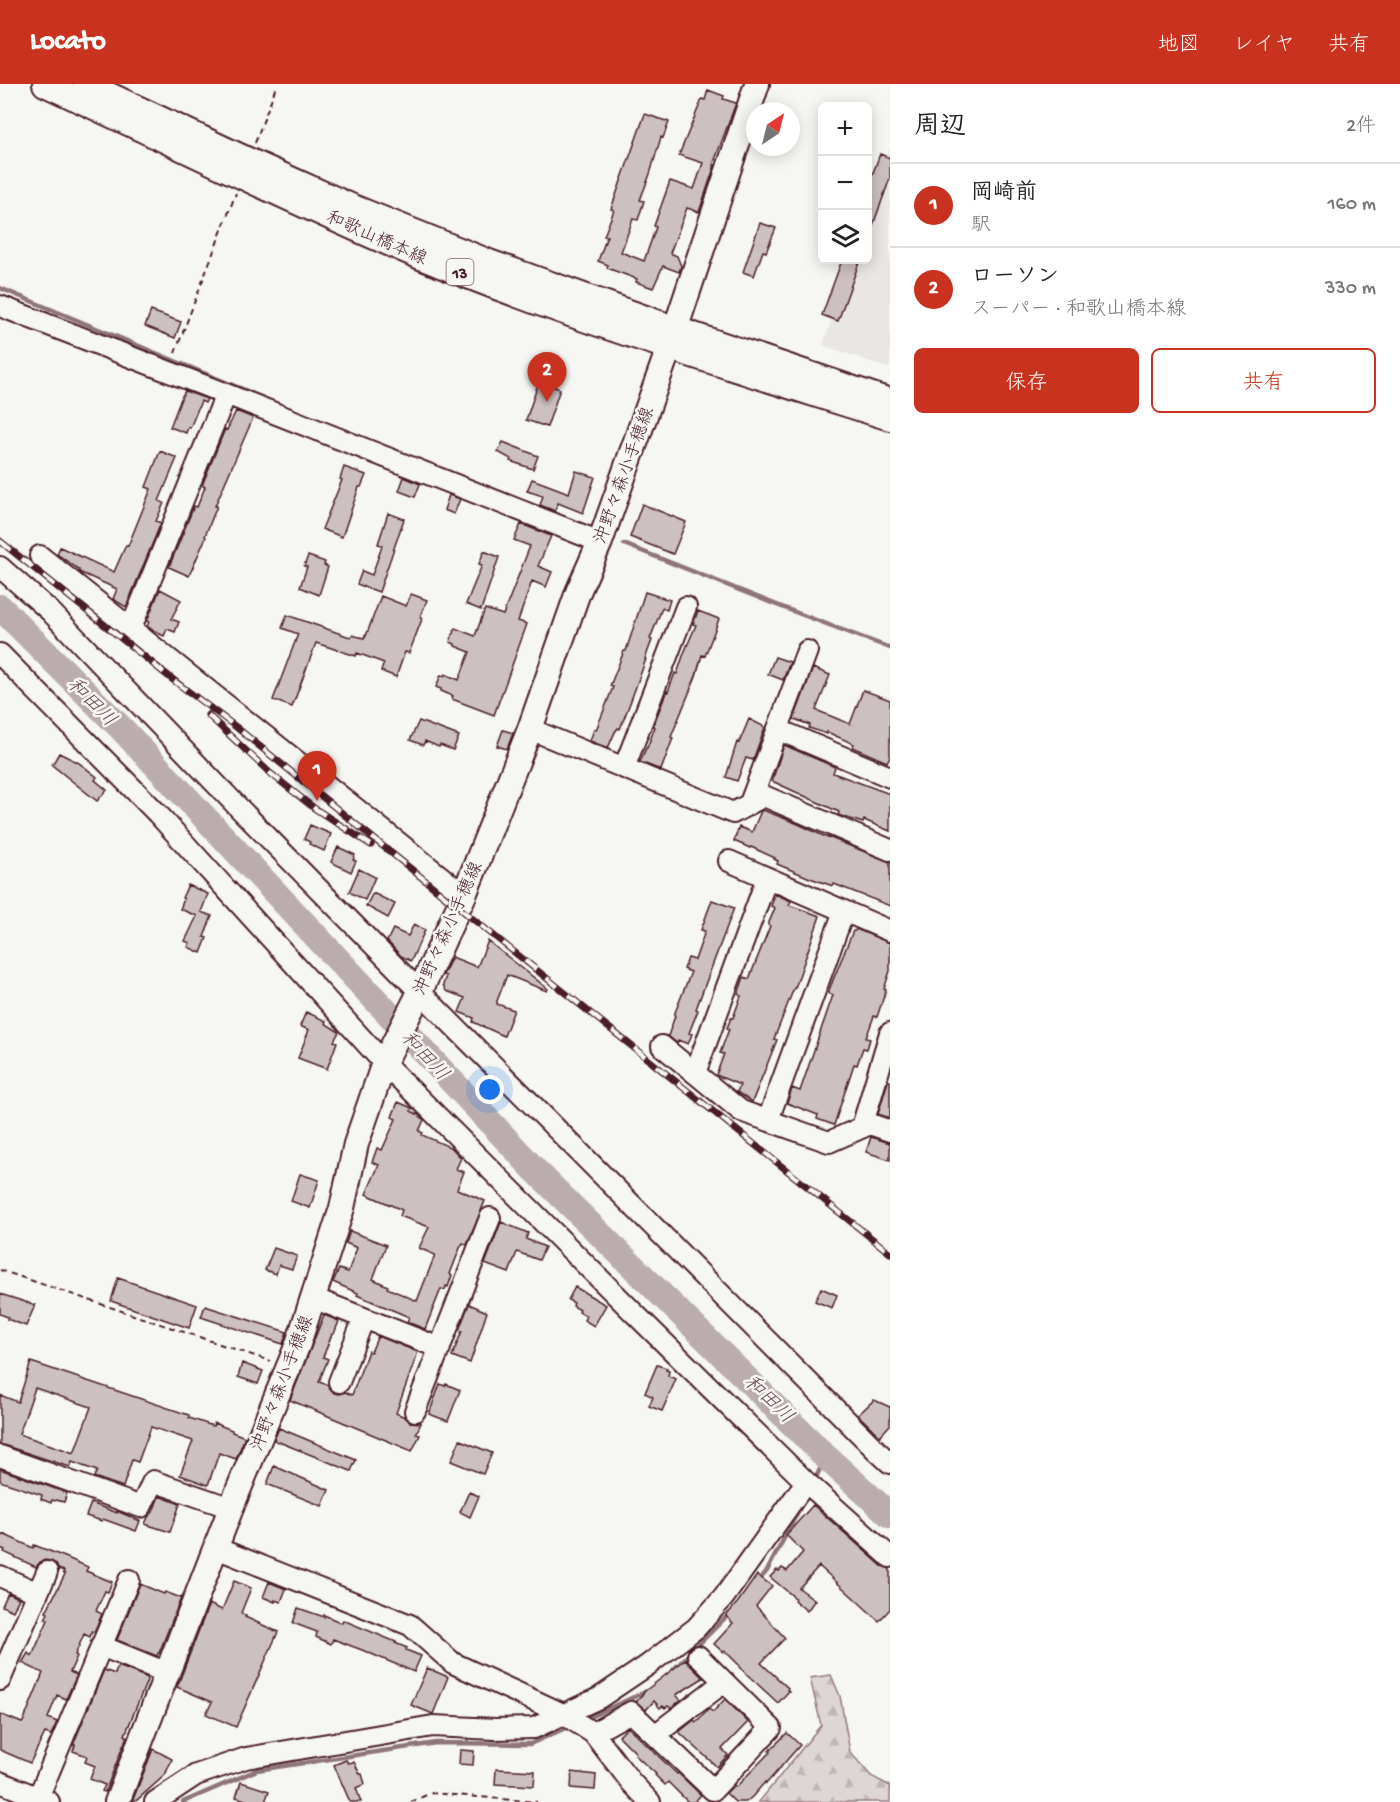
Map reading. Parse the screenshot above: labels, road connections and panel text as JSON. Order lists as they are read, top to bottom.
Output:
{
  "streets": {
    "main road": ["和歌山橋本線", "13", "沖野々森小手穂線"]
  },
  "crossings": [
    ["和歌山橋本線", "沖野々森小手穂線"]
  ],
  "water": ["和田川"],
  "north": "top right",
  "page": {
    "header": "Locato",
    "nav": ["地図", "レイヤ", "共有"],
    "heading": ["周辺", "2件"],
    "map_buttons": ["+", "−"],
    "list": [
      {
        "mark": "1",
        "name": "岡崎前",
        "note": "駅",
        "value": "160 m"
      },
      {
        "mark": "2",
        "name": "ローソン",
        "note": "スーパー · 和歌山橋本線",
        "value": "330 m"
      }
    ],
    "buttons": ["保存", "共有"],
    "pins": ["2", "1"]
  }
}
